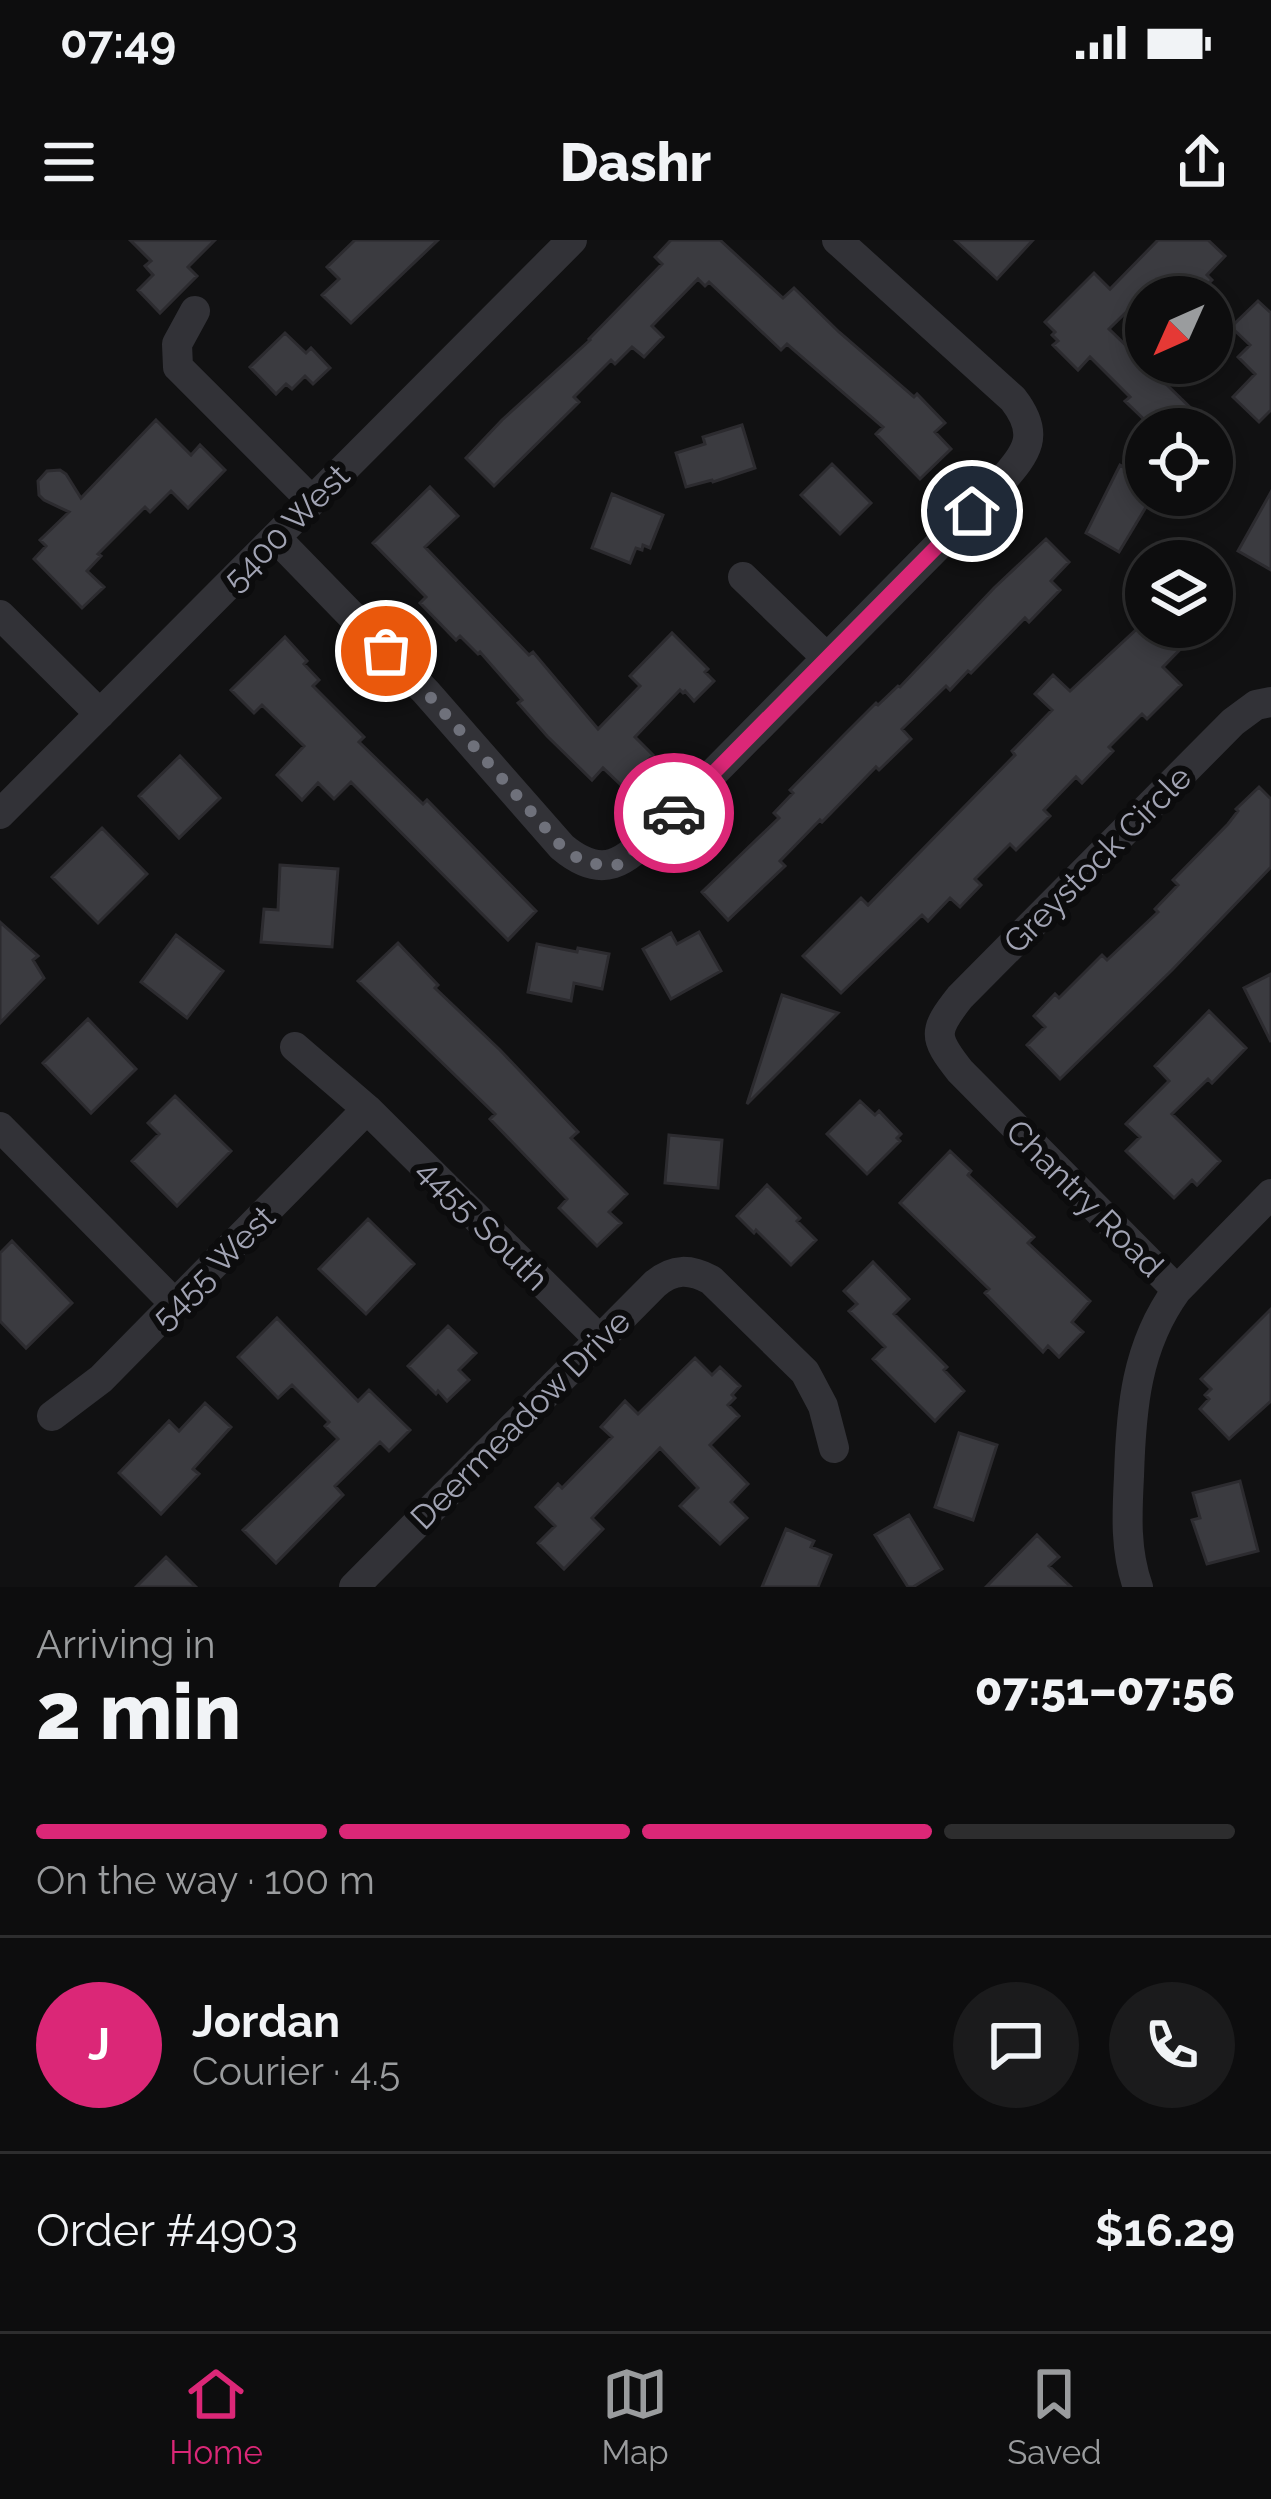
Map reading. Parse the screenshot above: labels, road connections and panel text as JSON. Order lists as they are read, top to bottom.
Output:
{
  "streets": {
    "street": [
      "5400 West",
      "Greystock Circle",
      "Chantry Road",
      "4455 South",
      "5455 West",
      "Deermeadow Drive"
    ]
  },
  "crossings": [
    ["Greystock Circle", "Chantry Road"],
    ["4455 South", "5455 West"],
    ["4455 South", "Deermeadow Drive"]
  ],
  "north": "bottom left",
  "page": {
    "status": "07:49",
    "header": "Dashr",
    "heading": ["2 min", "Arriving in", "07:51–07:56"],
    "panel": [
      "Jordan",
      "Courier · 4.5",
      "Order #4903",
      "$16.29"
    ],
    "bar": "On the way · 100 m",
    "round": "J",
    "tabs": ["Home", "Map", "Saved"]
  }
}
